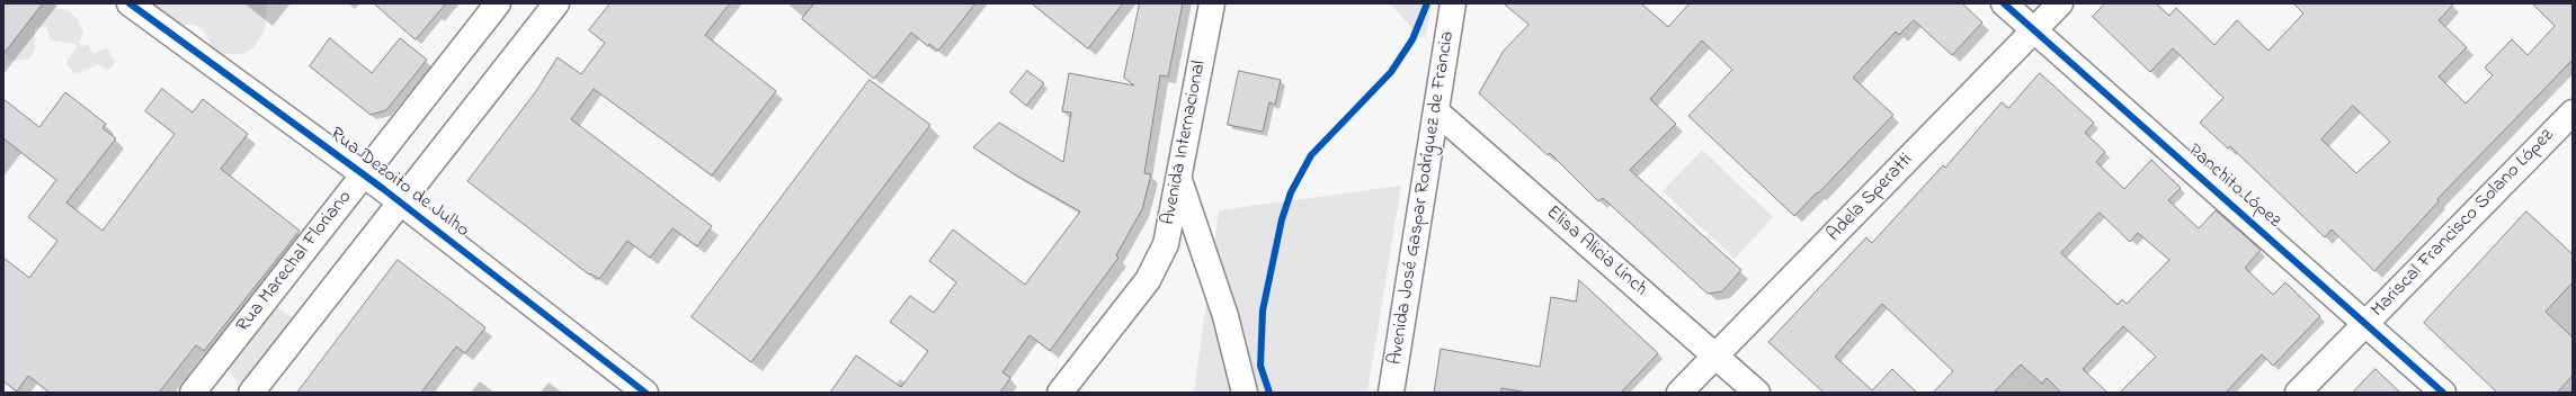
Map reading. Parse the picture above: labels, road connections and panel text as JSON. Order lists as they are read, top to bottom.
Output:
{
  "streets": {
    "street": [
      "Avenida Internacional",
      "Rua Dezoito de Julho",
      "Panchito López",
      "Avenida José Gaspar Rodríguez de Francia",
      "Adela Speratti",
      "Mariscal Francisco Solano López",
      "Elisa Alicia Linch",
      "Rua Marechal Floriano"
    ]
  },
  "crossings": [
    ["Rua Dezoito de Julho", "Rua Marechal Floriano"],
    ["Panchito López", "Adela Speratti"],
    ["Panchito López", "Mariscal Francisco Solano López"],
    ["Avenida José Gaspar Rodríguez de Francia", "Elisa Alicia Linch"],
    ["Adela Speratti", "Elisa Alicia Linch"]
  ]
}
